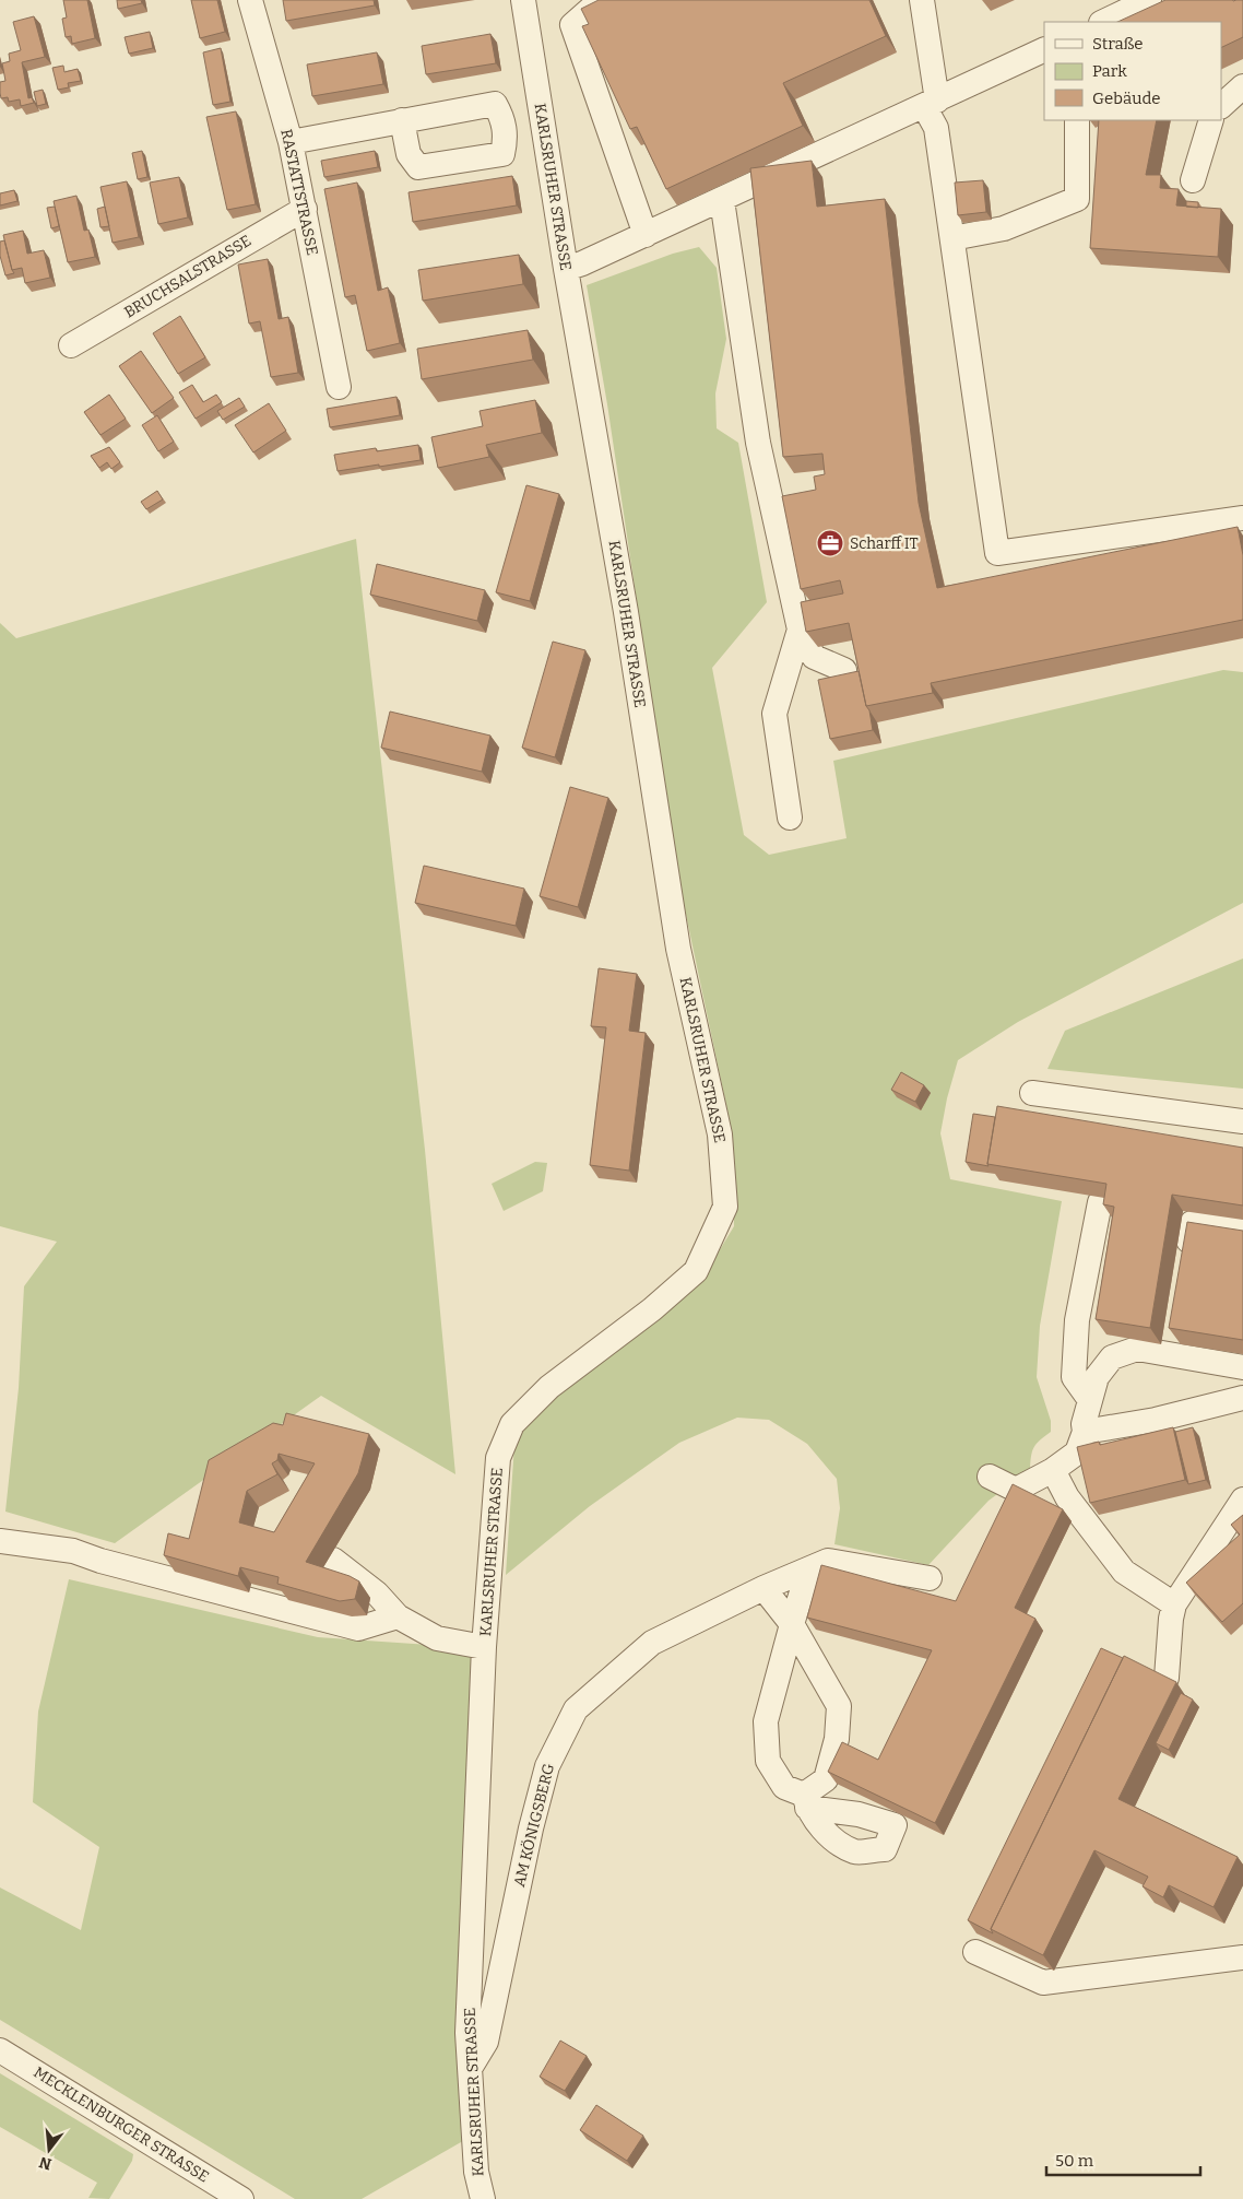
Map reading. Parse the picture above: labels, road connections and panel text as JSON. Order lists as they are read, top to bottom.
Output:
{
  "streets": {
    "street": [
      "KARLSRUHER STRASSE",
      "RASTATTSTRASSE",
      "BRUCHSALSTRASSE",
      "AM KÖNIGSBERG",
      "MECKLENBURGER STRASSE"
    ]
  },
  "crossings": [
    ["KARLSRUHER STRASSE", "AM KÖNIGSBERG"],
    ["RASTATTSTRASSE", "BRUCHSALSTRASSE"]
  ],
  "places": {
    "office": ["Scharff IT"]
  },
  "legend": ["Straße", "Park", "Gebäude"],
  "scale_bar": "50 m",
  "north": "bottom"
}
